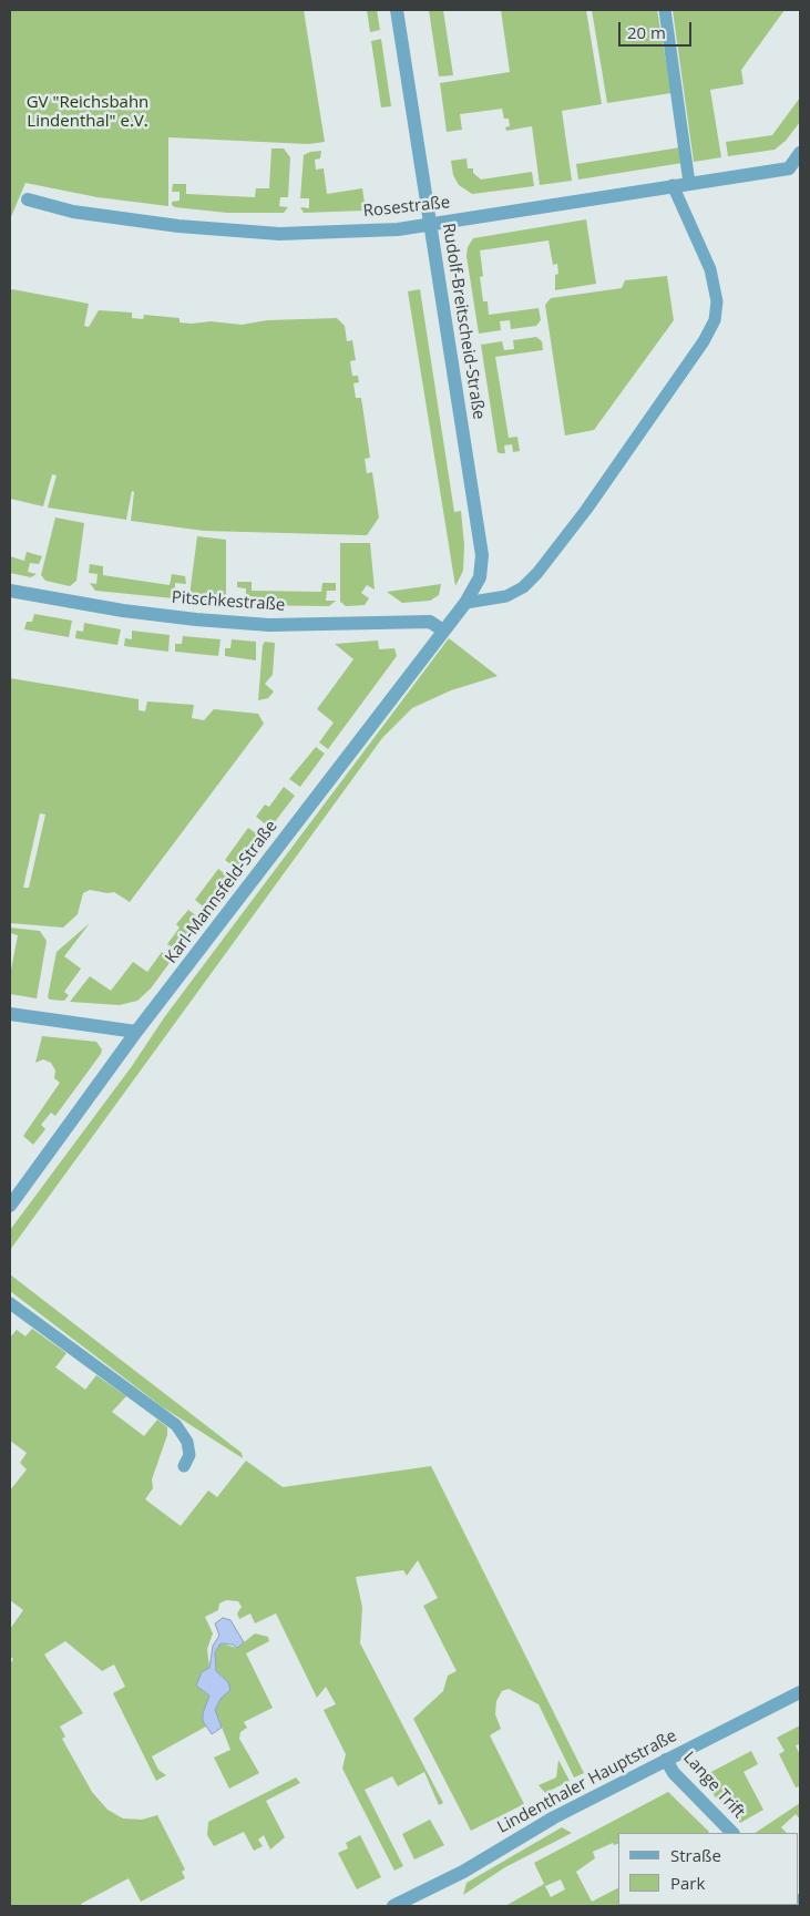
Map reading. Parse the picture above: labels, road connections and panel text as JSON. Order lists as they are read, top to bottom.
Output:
{
  "streets": {
    "street": [
      "Rosestraße",
      "Rudolf-Breitscheid-Straße",
      "Pitschkestraße",
      "Karl-Mannsfeld-Straße",
      "Lindenthaler Hauptstraße",
      "Lange Trift"
    ]
  },
  "crossings": [
    ["Rosestraße", "Rudolf-Breitscheid-Straße"],
    ["Rudolf-Breitscheid-Straße", "Karl-Mannsfeld-Straße"],
    ["Pitschkestraße", "Karl-Mannsfeld-Straße"],
    ["Lindenthaler Hauptstraße", "Lange Trift"]
  ],
  "parks": ["GV \"Reichsbahn Lindenthal\" e.V."],
  "legend": ["Straße", "Park"],
  "scale_bar": "20 m"
}
